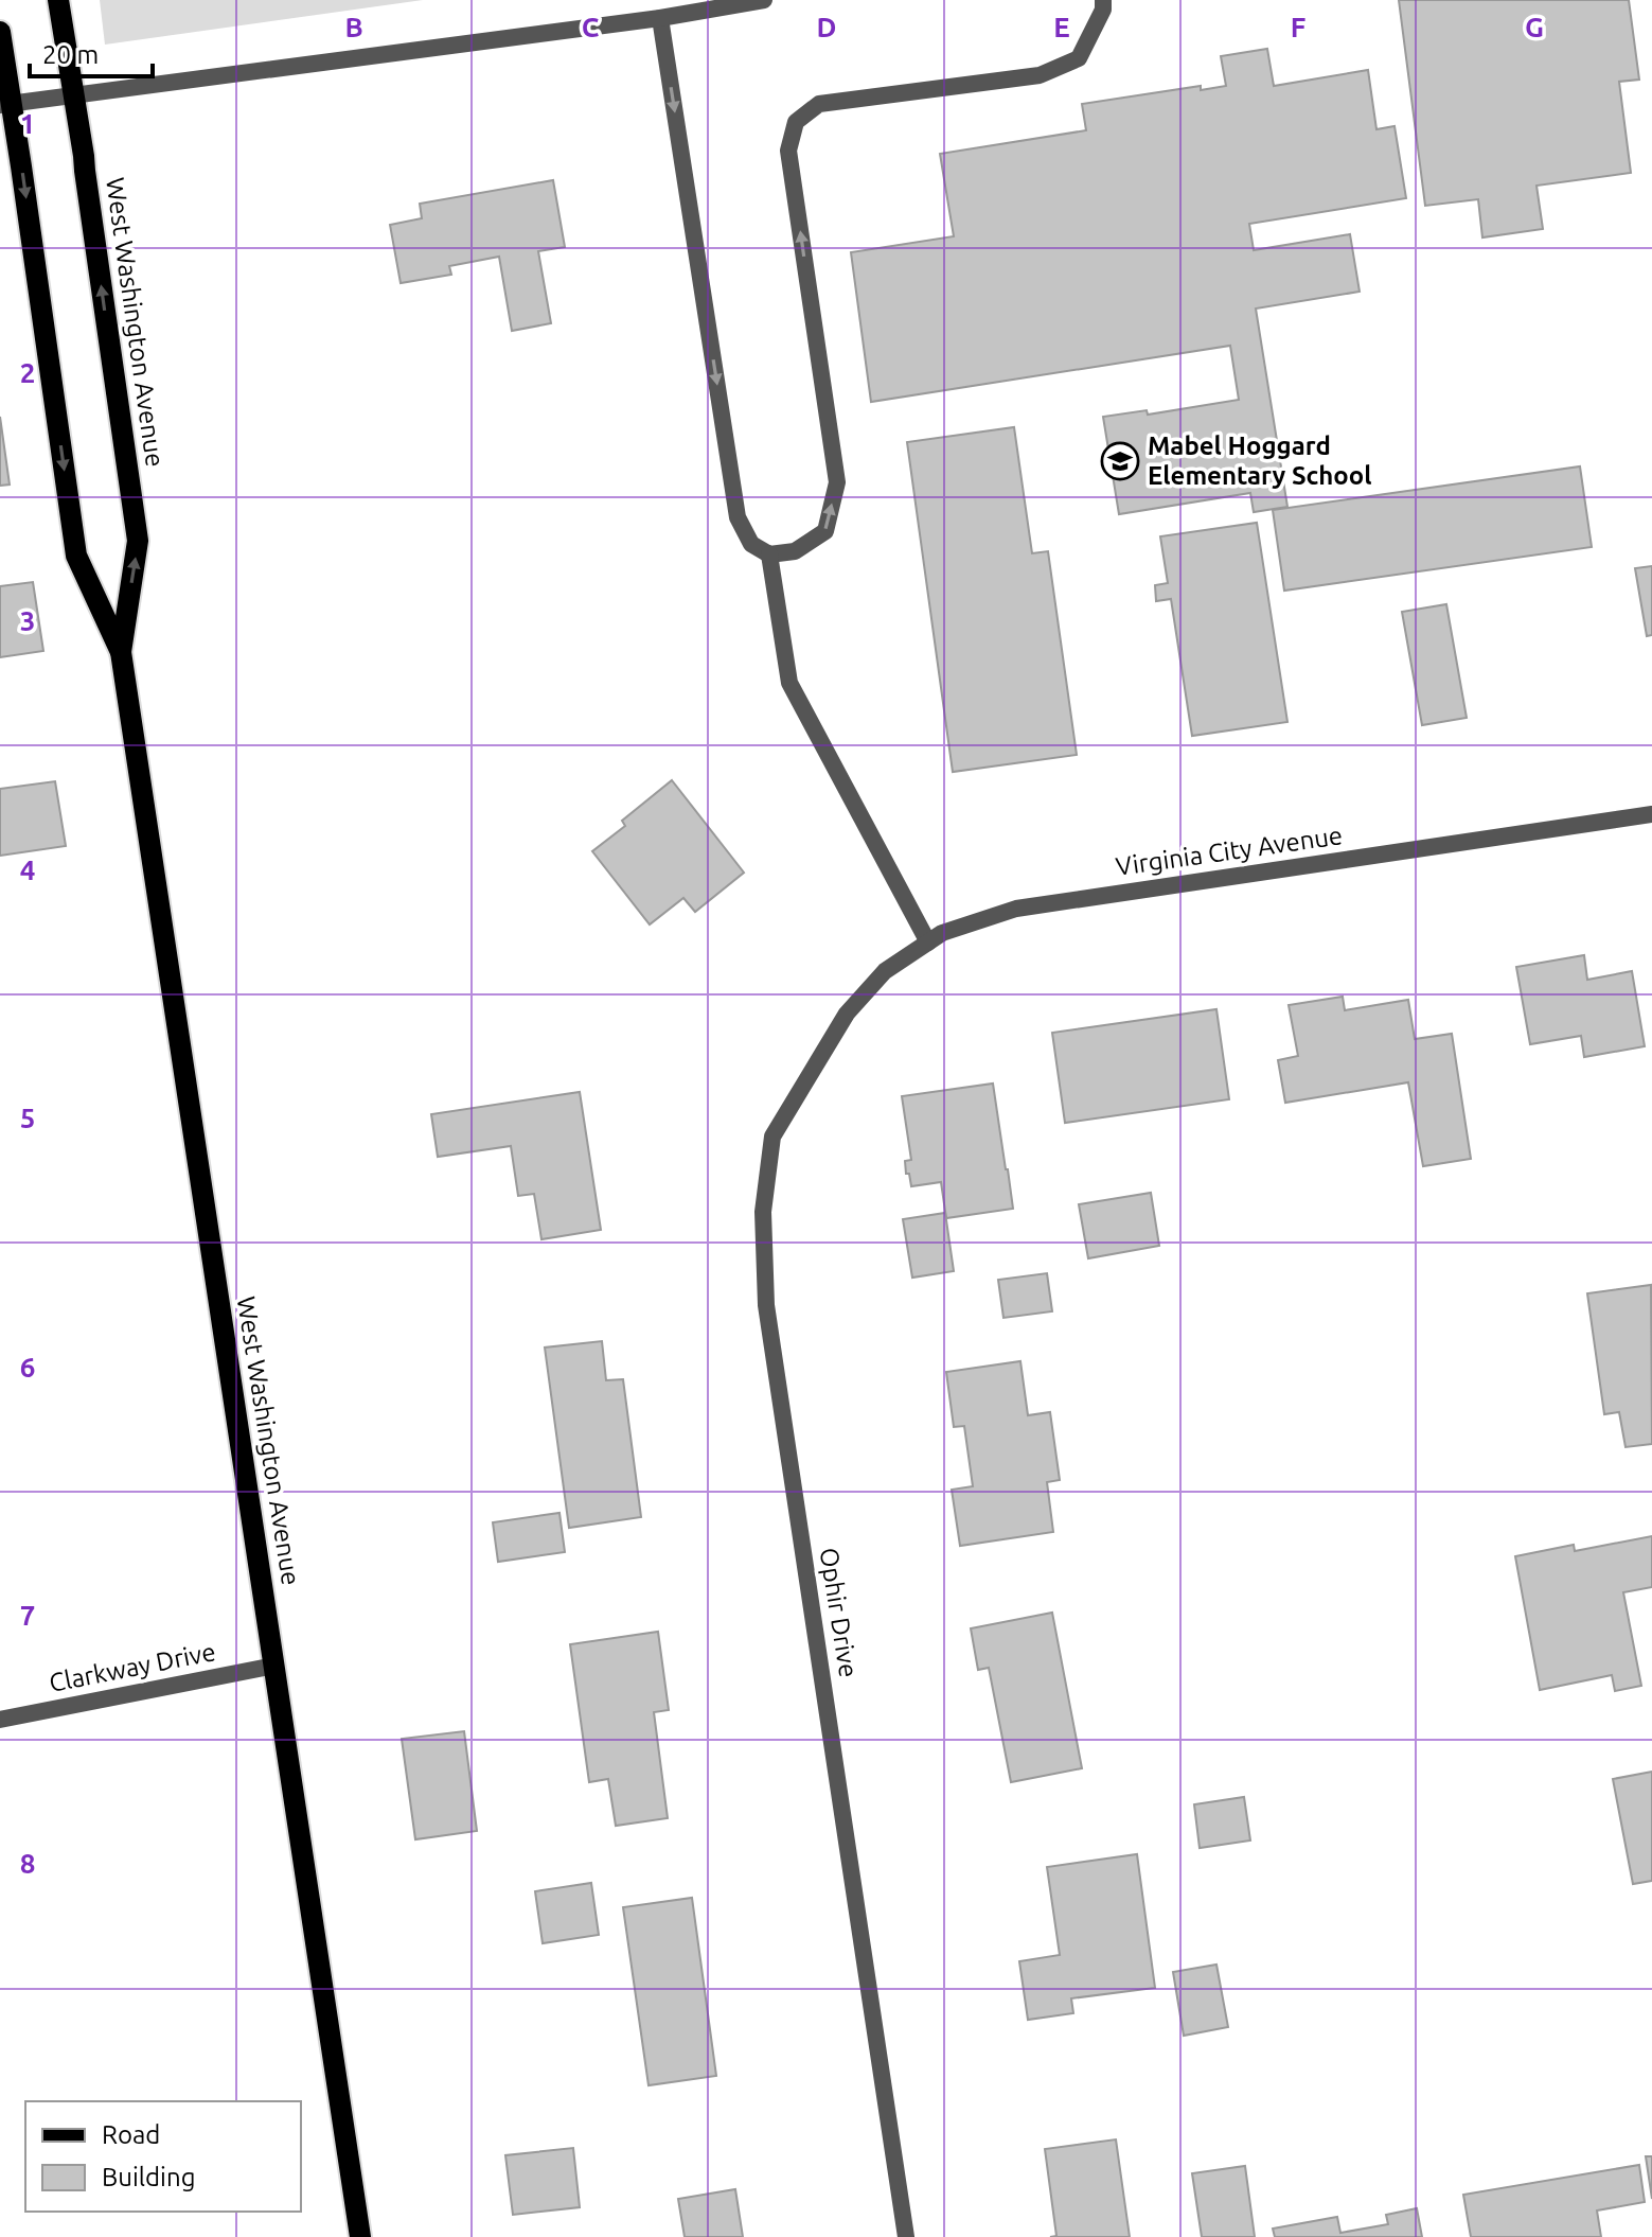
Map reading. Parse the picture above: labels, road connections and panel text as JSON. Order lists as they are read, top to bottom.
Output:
{
  "streets": {
    "main road": ["West Washington Avenue"],
    "street": ["Virginia City Avenue", "Ophir Drive", "Clarkway Drive"]
  },
  "crossings": [
    ["West Washington Avenue", "Clarkway Drive"],
    ["Virginia City Avenue", "Ophir Drive"]
  ],
  "places": {
    "school or university": ["Mabel Hoggard Elementary School"]
  },
  "legend": ["Road", "Building"],
  "scale_bar": "20 m",
  "grid": {
    "columns": [
      "B",
      "C",
      "D",
      "E",
      "F",
      "G"
    ],
    "rows": [
      "1",
      "2",
      "3",
      "4",
      "5",
      "6",
      "7",
      "8"
    ]
  }
}
